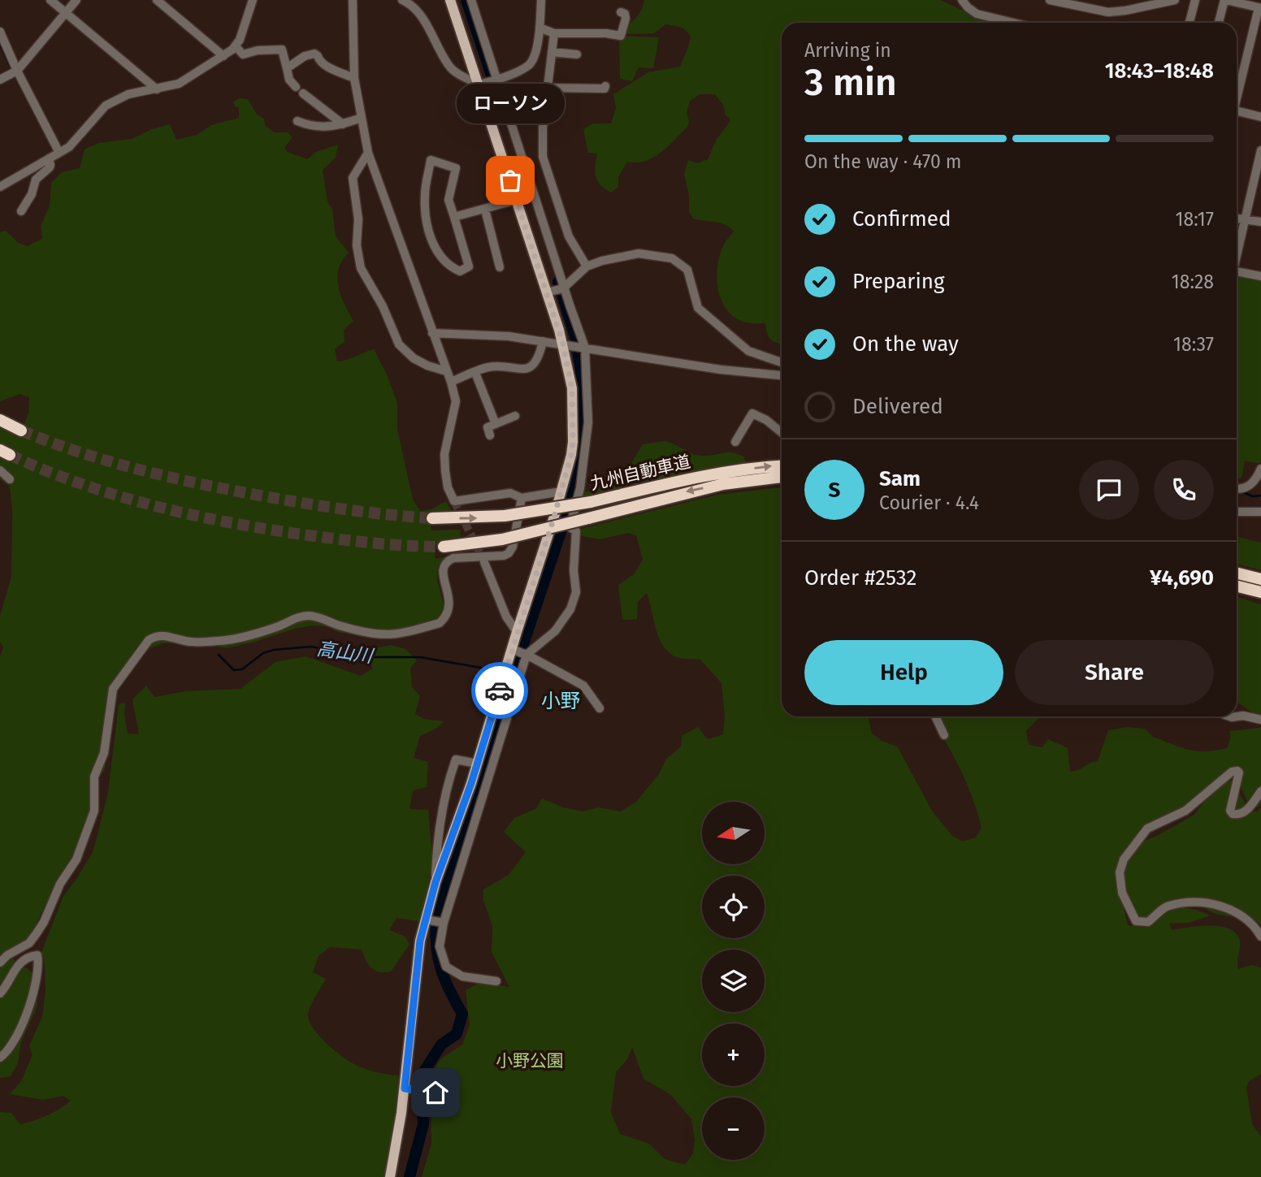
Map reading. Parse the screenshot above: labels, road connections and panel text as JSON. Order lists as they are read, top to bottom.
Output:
{
  "streets": {
    "highway": ["九州自動車道"]
  },
  "districts": ["小野"],
  "water": ["高山川"],
  "parks": ["小野公園"],
  "places": ["ローソン"],
  "north": "left",
  "page": {
    "heading": ["3 min", "Arriving in", "18:43–18:48"],
    "panel": [
      "Sam",
      "Courier · 4.4",
      "Order #2532",
      "¥4,690"
    ],
    "bubble": "ローソン",
    "bar": "On the way · 470 m",
    "list": [
      ["Confirmed", "18:17"],
      ["Preparing", "18:28"],
      ["On the way", "18:37"],
      "Delivered"
    ],
    "round": "S",
    "buttons": ["Help", "Share"],
    "map_buttons": ["+", "−"]
  }
}
